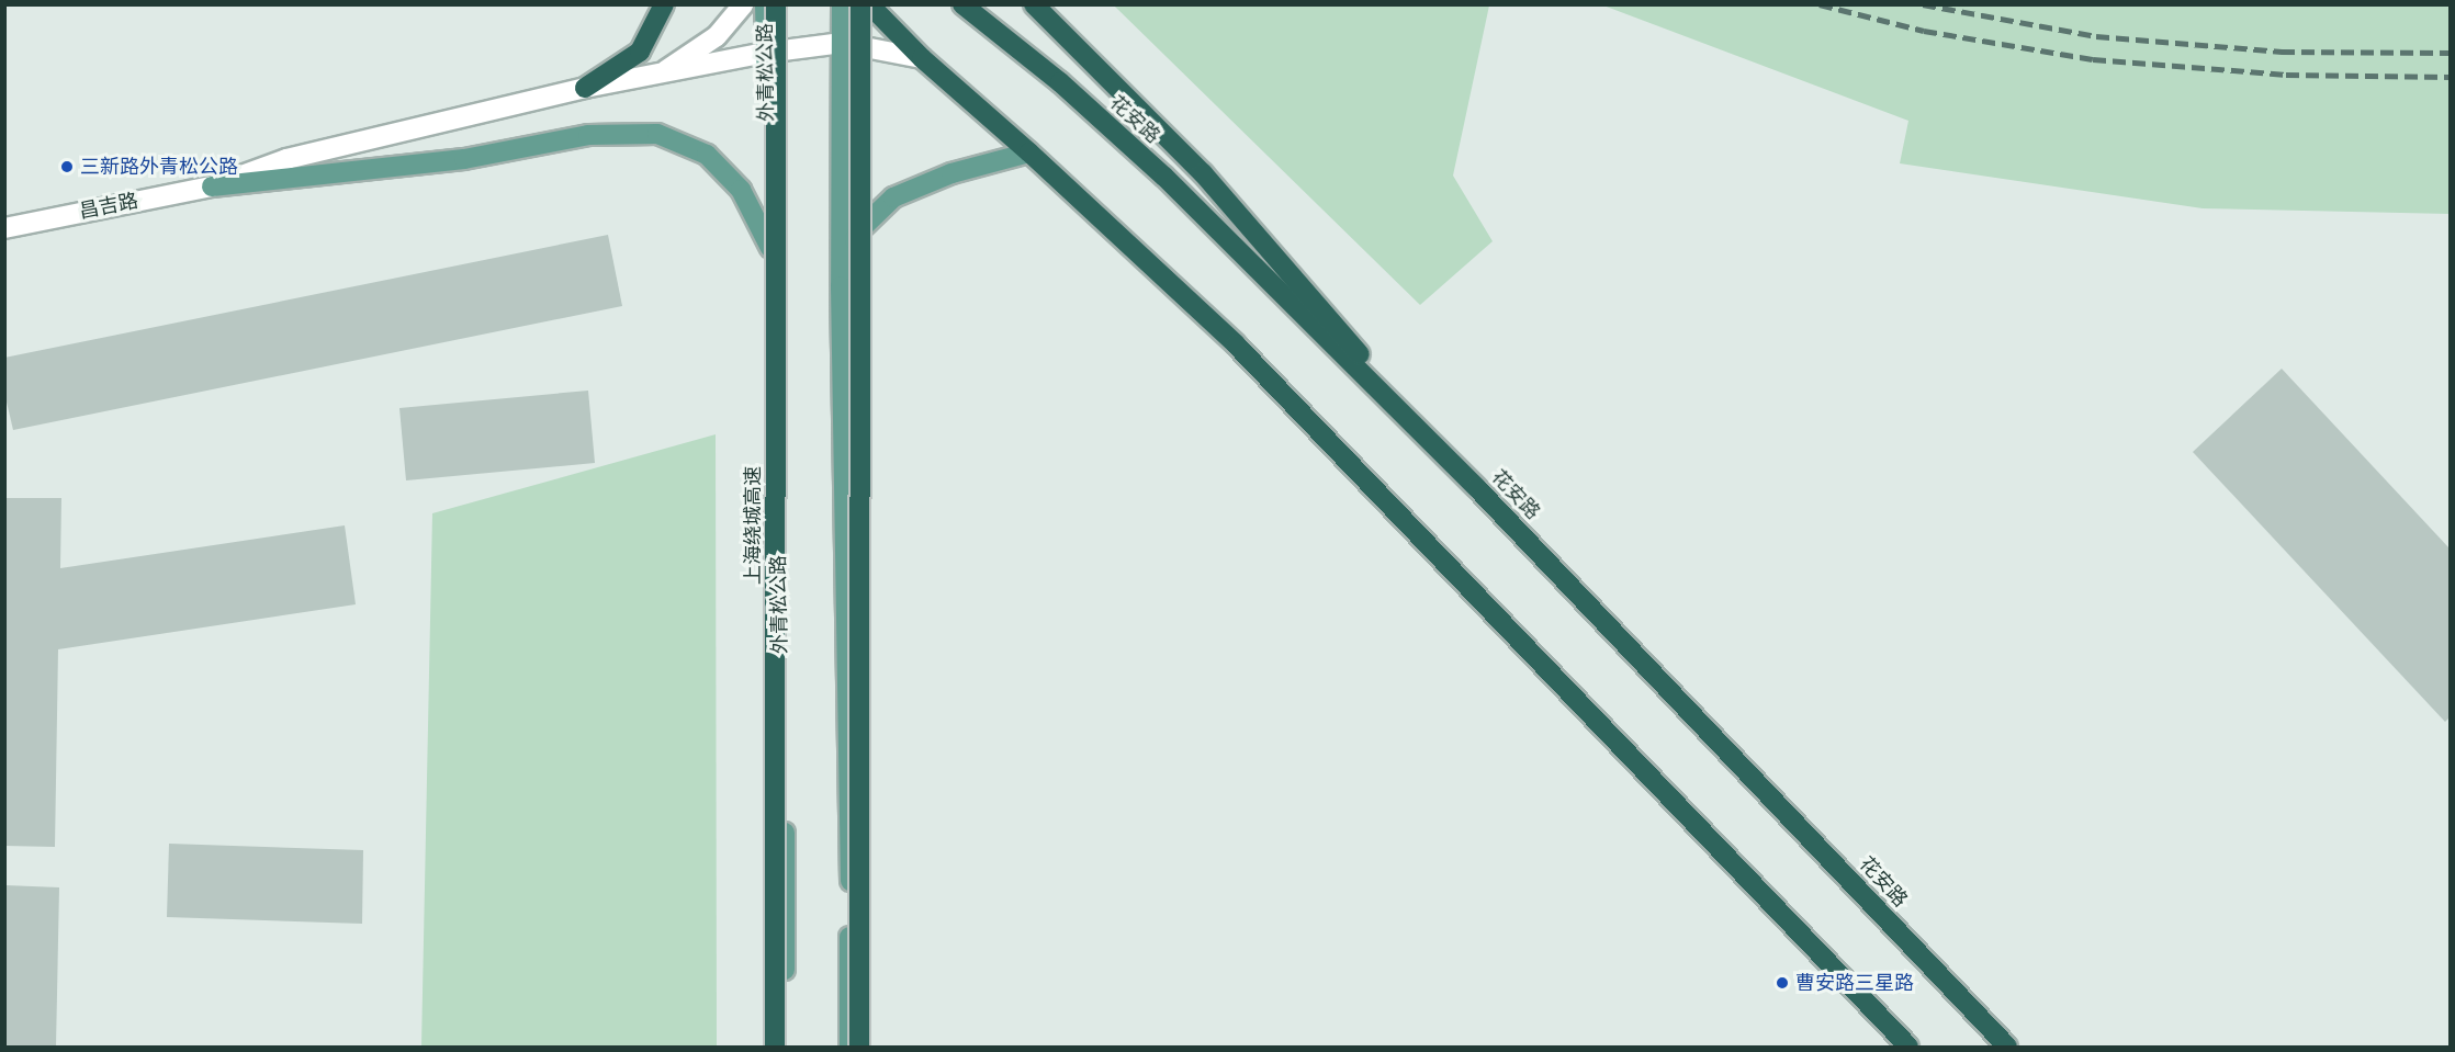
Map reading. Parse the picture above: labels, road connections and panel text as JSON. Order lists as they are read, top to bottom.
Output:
{
  "streets": {
    "highway": ["花安路", "上海绕城高速"],
    "main road": ["外青松公路"],
    "street": ["昌吉路"]
  },
  "crossings": [
    ["外青松公路", "昌吉路"]
  ],
  "places": ["三新路外青松公路", "曹安路三星路"]
}
